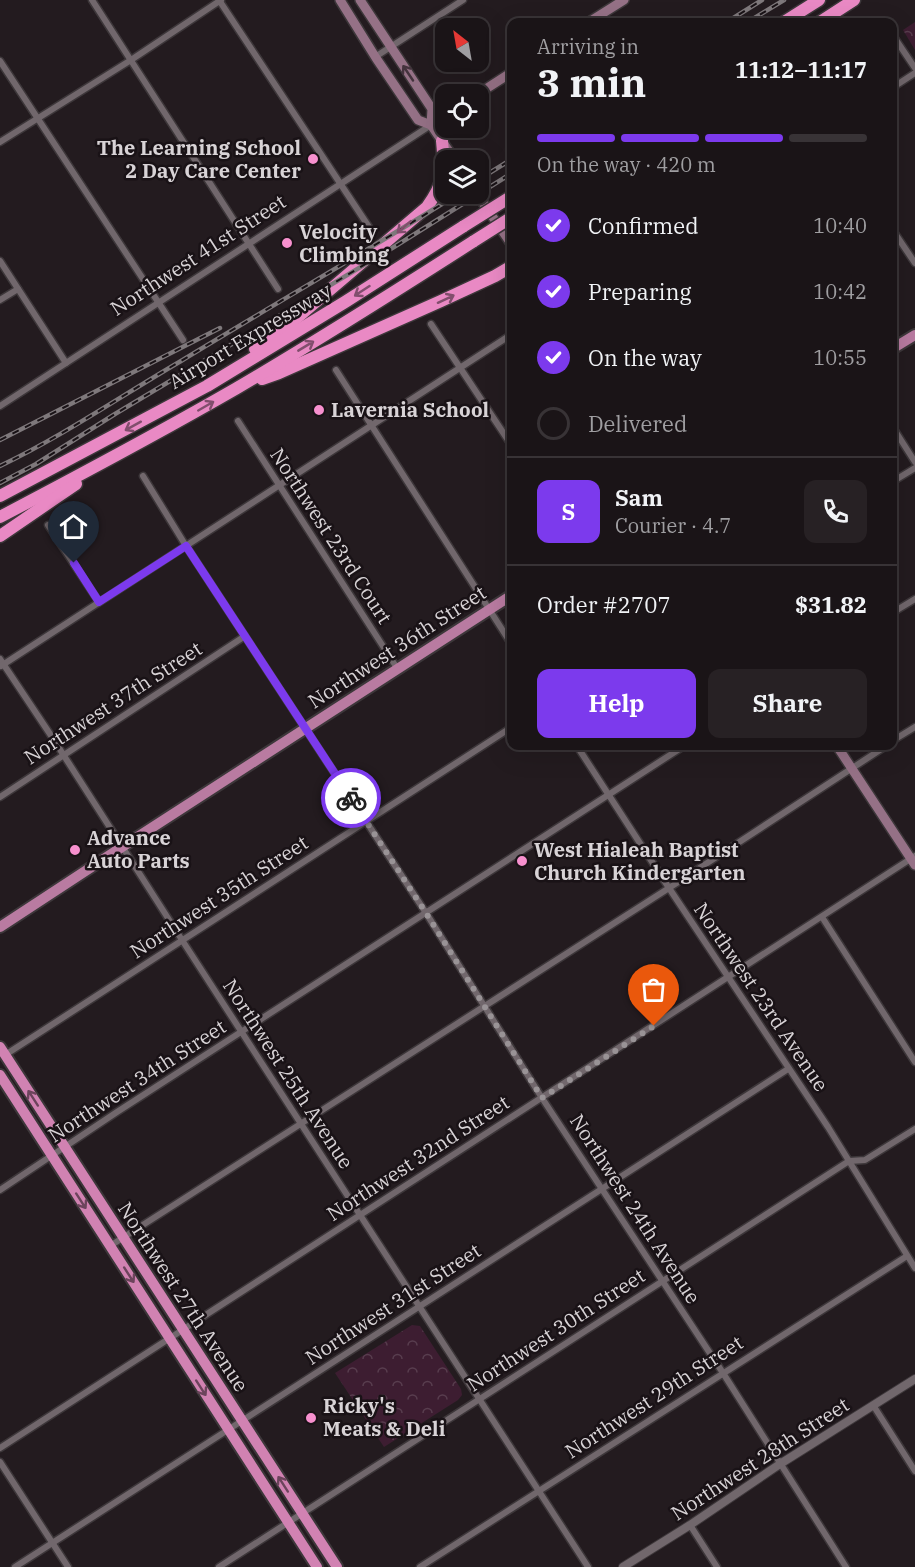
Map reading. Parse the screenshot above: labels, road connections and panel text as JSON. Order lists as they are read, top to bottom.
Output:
{
  "streets": {
    "highway": ["Airport Expressway", "Northwest 27th Avenue"],
    "main road": ["Northwest 41st Street", "Northwest 36th Street"],
    "street": [
      "Northwest 23rd Court",
      "Northwest 37th Street",
      "Northwest 35th Street",
      "Northwest 23rd Avenue",
      "Northwest 25th Avenue",
      "Northwest 34th Street",
      "Northwest 32nd Street",
      "Northwest 24th Avenue",
      "Northwest 31st Street",
      "Northwest 30th Street",
      "Northwest 29th Street",
      "Northwest 28th Street"
    ]
  },
  "crossings": [
    ["Northwest 23rd Court", "Northwest 36th Street"],
    ["Northwest 36th Street", "Northwest 25th Avenue"],
    ["Northwest 36th Street", "Northwest 24th Avenue"],
    ["Northwest 37th Street", "Northwest 25th Avenue"],
    ["Northwest 37th Street", "Northwest 24th Avenue"],
    ["Northwest 35th Street", "Northwest 25th Avenue"],
    ["Northwest 35th Street", "Northwest 24th Avenue"],
    ["Northwest 35th Street", "Northwest 27th Avenue"],
    ["Northwest 23rd Avenue", "Northwest 34th Street"],
    ["Northwest 23rd Avenue", "Northwest 32nd Street"],
    ["Northwest 23rd Avenue", "Northwest 31st Street"],
    ["Northwest 23rd Avenue", "Northwest 30th Street"],
    ["Northwest 23rd Avenue", "Northwest 29th Street"],
    ["Northwest 25th Avenue", "Northwest 34th Street"],
    ["Northwest 25th Avenue", "Northwest 32nd Street"],
    ["Northwest 25th Avenue", "Northwest 31st Street"],
    ["Northwest 25th Avenue", "Northwest 30th Street"],
    ["Northwest 25th Avenue", "Northwest 29th Street"],
    ["Northwest 34th Street", "Northwest 24th Avenue"],
    ["Northwest 34th Street", "Northwest 27th Avenue"],
    ["Northwest 32nd Street", "Northwest 24th Avenue"],
    ["Northwest 32nd Street", "Northwest 27th Avenue"],
    ["Northwest 24th Avenue", "Northwest 31st Street"],
    ["Northwest 24th Avenue", "Northwest 30th Street"],
    ["Northwest 24th Avenue", "Northwest 29th Street"],
    ["Northwest 24th Avenue", "Northwest 28th Street"],
    ["Northwest 27th Avenue", "Northwest 31st Street"],
    ["Northwest 27th Avenue", "Northwest 30th Street"]
  ],
  "places": [
    "The Learning School 2 Day Care Center",
    "Velocity Climbing",
    "Lavernia School",
    "Advance Auto Parts",
    "West Hialeah Baptist Church Kindergarten",
    "Ricky's Meats & Deli"
  ],
  "north": "top left",
  "page": {
    "heading": ["3 min", "Arriving in", "11:12–11:17"],
    "panel": [
      "Sam",
      "Courier · 4.7",
      "Order #2707",
      "$31.82"
    ],
    "bar": "On the way · 420 m",
    "list": [
      ["Confirmed", "10:40"],
      ["Preparing", "10:42"],
      ["On the way", "10:55"],
      "Delivered"
    ],
    "round": "S",
    "buttons": ["Help", "Share"]
  }
}
